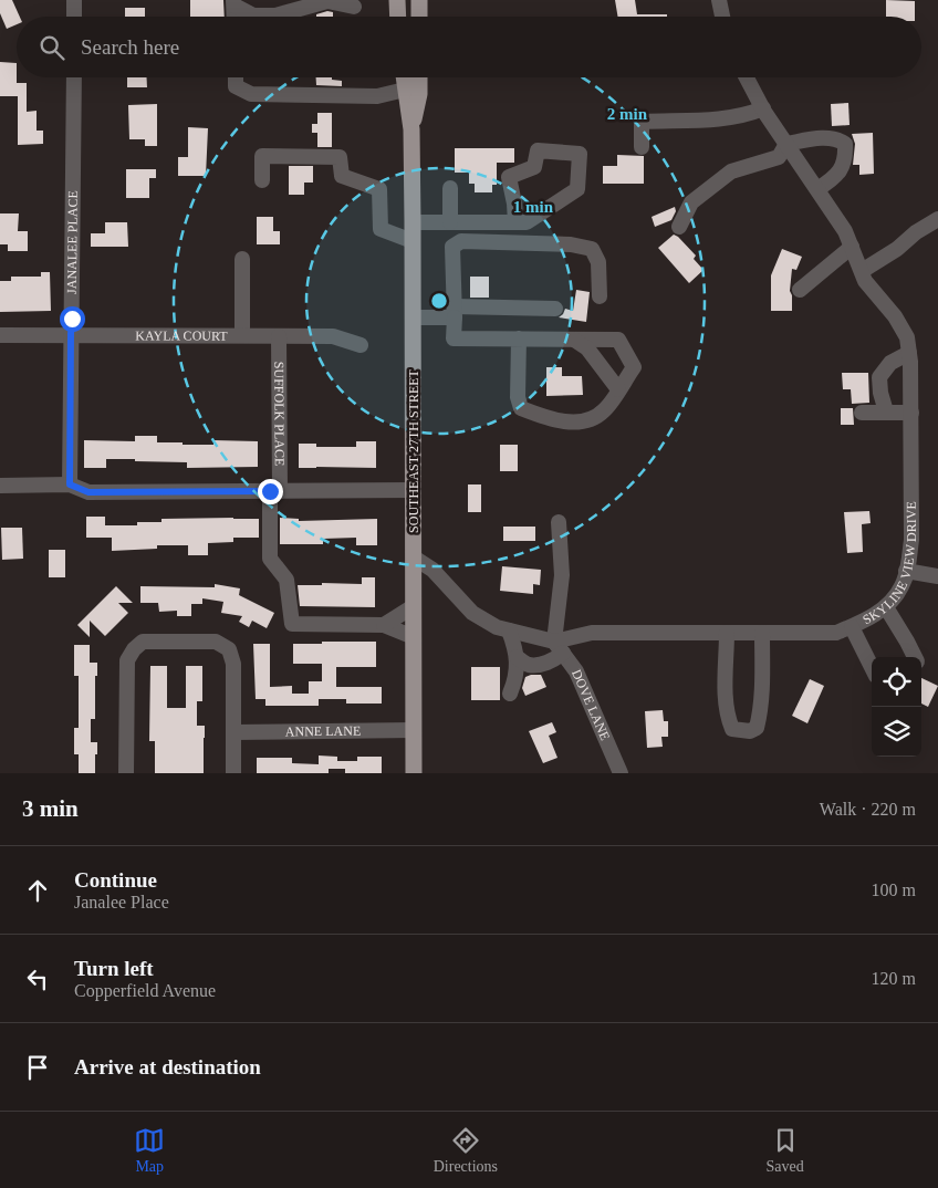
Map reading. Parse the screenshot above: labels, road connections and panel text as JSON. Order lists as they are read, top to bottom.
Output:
{
  "streets": {
    "main road": ["SOUTHEAST 27TH STREET"],
    "street": [
      "JANALEE PLACE",
      "KAYLA COURT",
      "SUFFOLK PLACE",
      "SKYLINE VIEW DRIVE",
      "DOVE LANE",
      "ANNE LANE"
    ]
  },
  "crossings": [
    ["JANALEE PLACE", "KAYLA COURT"],
    ["KAYLA COURT", "SUFFOLK PLACE"],
    ["SOUTHEAST 27TH STREET", "SKYLINE VIEW DRIVE"],
    ["SOUTHEAST 27TH STREET", "ANNE LANE"],
    ["SKYLINE VIEW DRIVE", "DOVE LANE"]
  ],
  "page": {
    "search": "Search here",
    "heading": ["3 min", "Walk · 220 m"],
    "list": [
      ["Continue", "Janalee Place", "100 m"],
      ["Turn left", "Copperfield Avenue", "120 m"],
      "Arrive at destination"
    ],
    "nav": ["Map", "Directions", "Saved"]
  },
  "rings": ["2 min", "1 min"]
}
